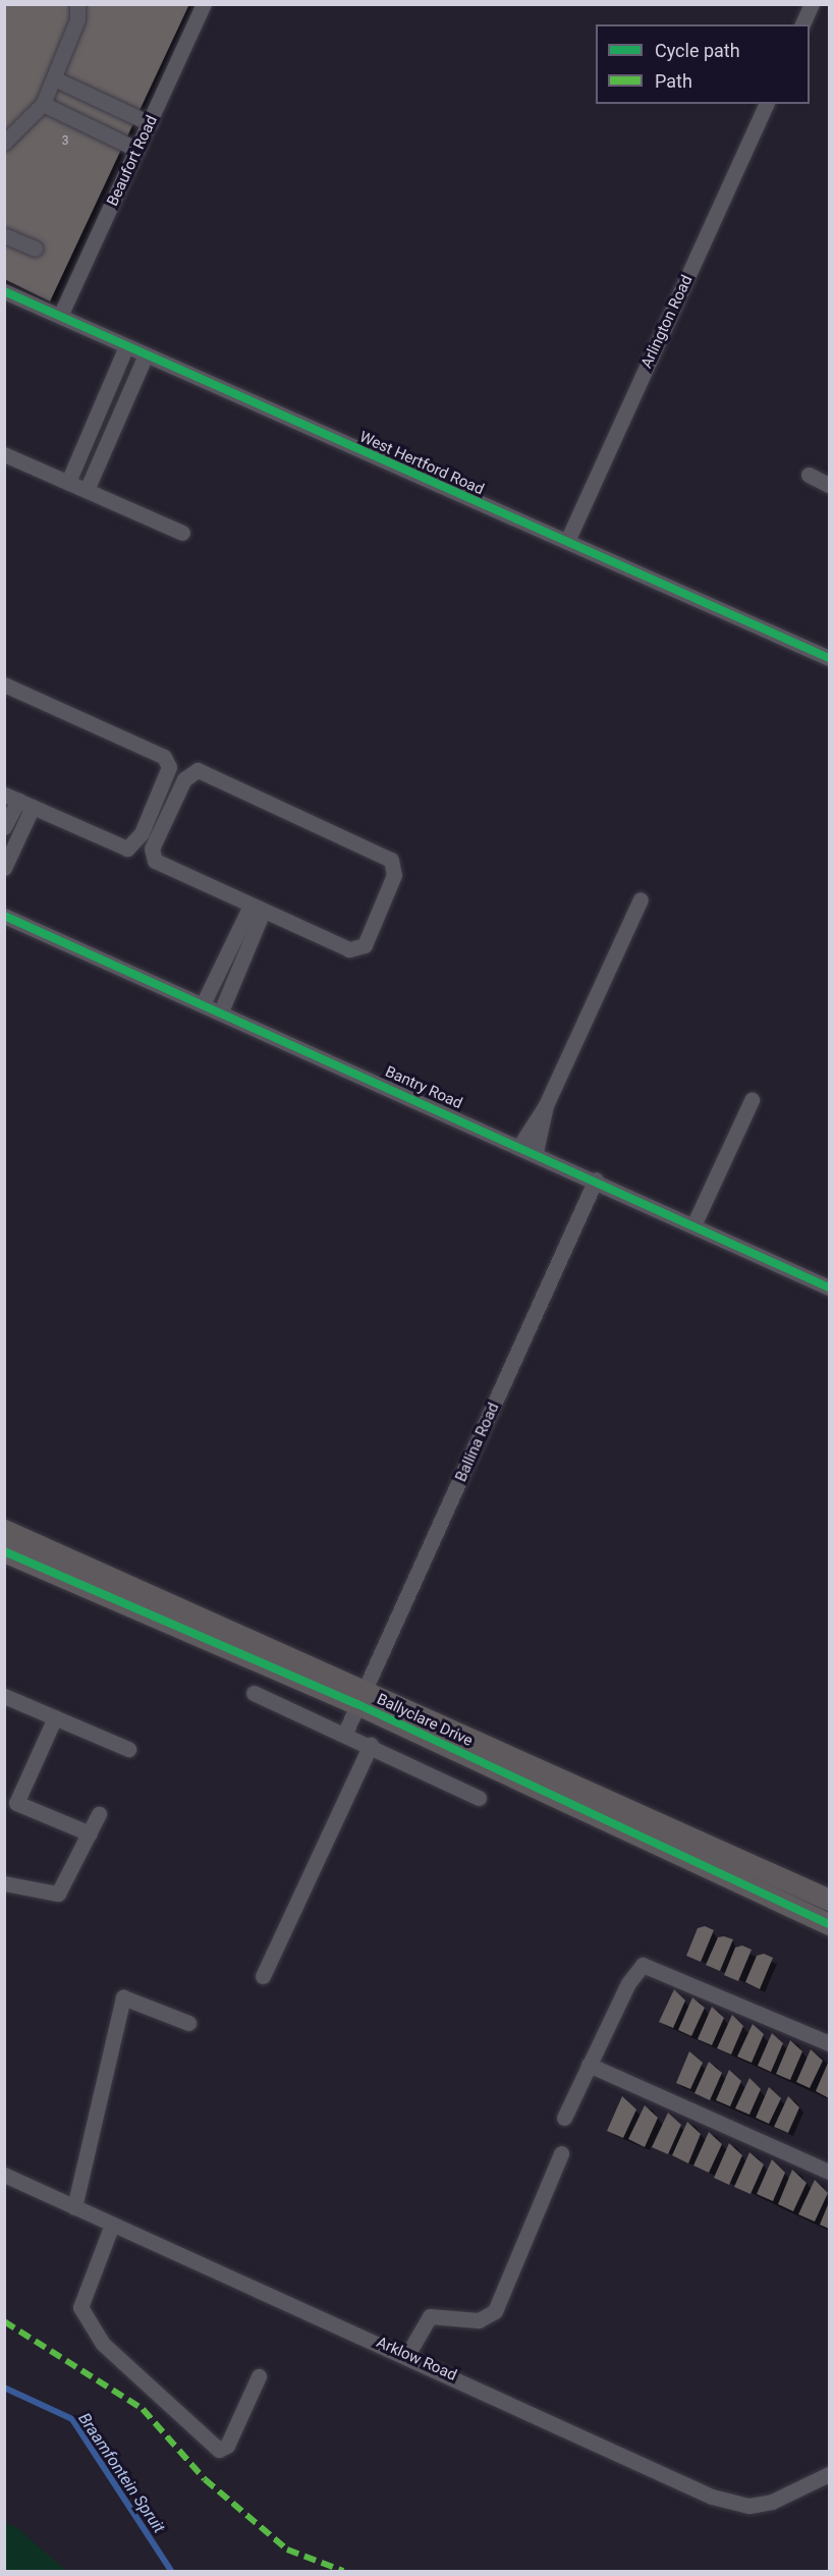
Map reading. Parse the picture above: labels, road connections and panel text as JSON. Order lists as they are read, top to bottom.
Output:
{
  "streets": {
    "street": [
      "Beaufort Road",
      "Arlington Road",
      "West Hertford Road",
      "Bantry Road",
      "Ballina Road",
      "Ballyclare Drive",
      "Arklow Road"
    ]
  },
  "crossings": [
    ["Beaufort Road", "West Hertford Road"],
    ["Arlington Road", "West Hertford Road"],
    ["Bantry Road", "Ballina Road"],
    ["Ballina Road", "Ballyclare Drive"]
  ],
  "water": ["Braamfontein Spruit"],
  "house_numbers": ["3"],
  "legend": ["Cycle path", "Path"]
}
